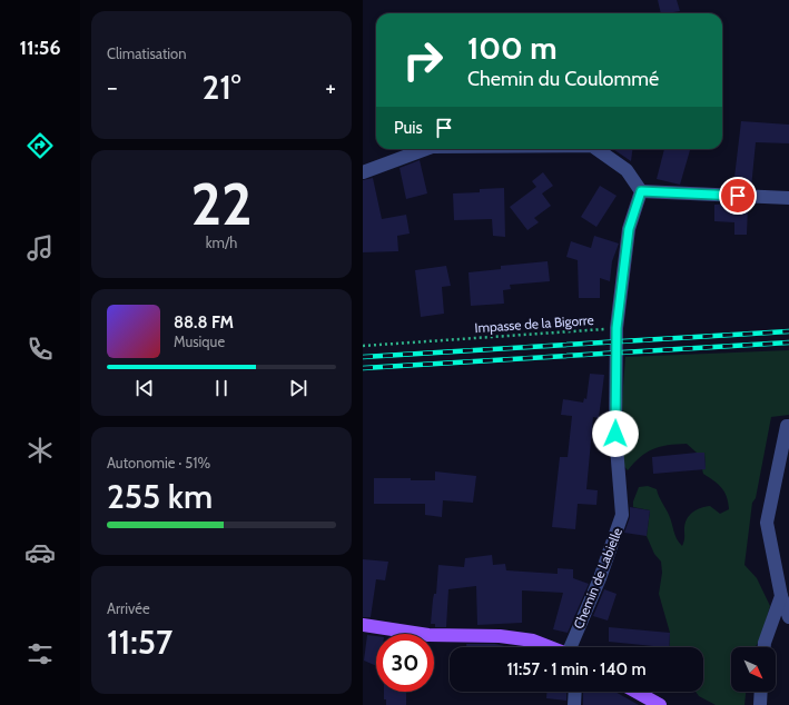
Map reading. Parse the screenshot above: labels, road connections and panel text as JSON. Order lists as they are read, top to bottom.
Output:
{
  "streets": {
    "street": ["Chemin de Labielle"],
    "path": ["Impasse de la Bigorre"]
  },
  "crossings": [
    ["Impasse de la Bigorre", "Chemin de Labielle"]
  ],
  "north": "bottom right",
  "page": {
    "tabs": "11:56",
    "tile": [
      "Climatisation",
      ["22", "km/h"],
      ["Autonomie · 51%", "255 km"],
      ["Arrivée", "11:57"]
    ],
    "turn": ["100 m", "Chemin du Coulommé"],
    "heat": ["−", "21°", "+"],
    "then": "Puis",
    "song": ["88.8 FM", "Musique"],
    "limit": "30",
    "trip": "11:57 · 1 min · 140 m"
  }
}
